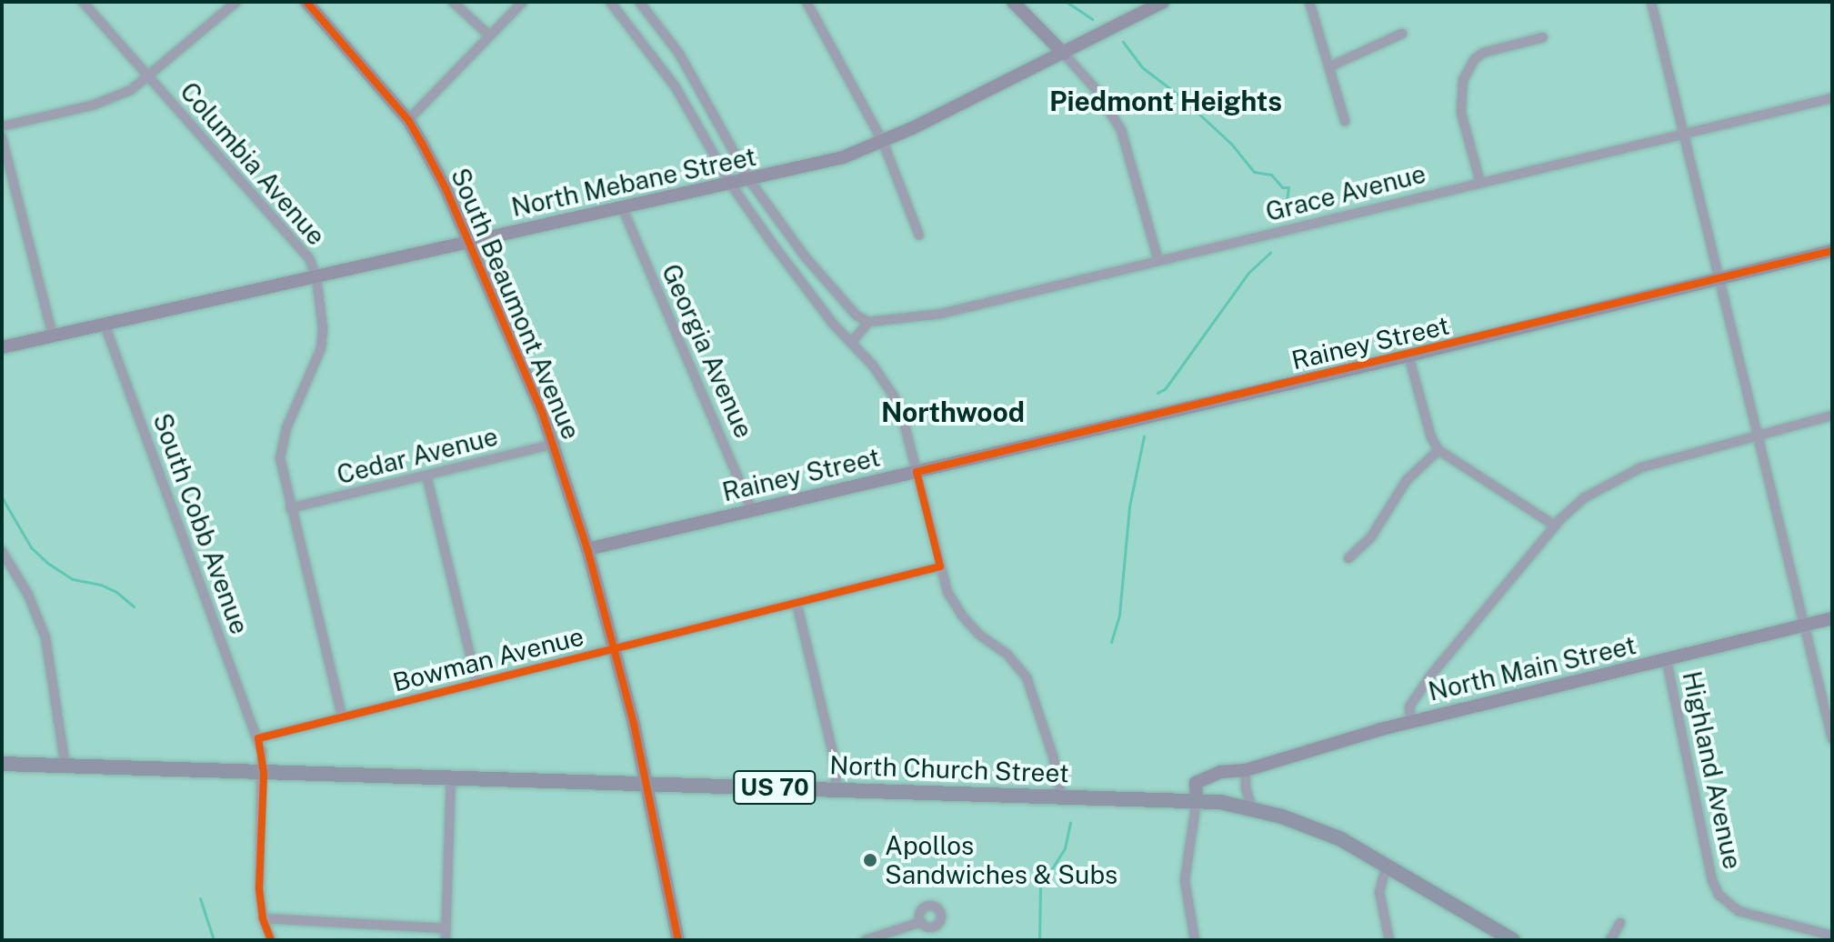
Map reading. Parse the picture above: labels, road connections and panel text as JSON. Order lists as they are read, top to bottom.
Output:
{
  "streets": {
    "main road": ["North Church Street", "US 70"],
    "street": [
      "Columbia Avenue",
      "North Mebane Street",
      "Grace Avenue",
      "South Beaumont Avenue",
      "Rainey Street",
      "Georgia Avenue",
      "Cedar Avenue",
      "South Cobb Avenue",
      "Bowman Avenue",
      "North Main Street",
      "Highland Avenue"
    ]
  },
  "crossings": [
    ["Columbia Avenue", "North Mebane Street"],
    ["Columbia Avenue", "Cedar Avenue"],
    ["Columbia Avenue", "Bowman Avenue"],
    ["North Mebane Street", "South Beaumont Avenue"],
    ["North Mebane Street", "Georgia Avenue"],
    ["North Mebane Street", "South Cobb Avenue"],
    ["South Beaumont Avenue", "Rainey Street"],
    ["South Beaumont Avenue", "Cedar Avenue"],
    ["South Beaumont Avenue", "Bowman Avenue"],
    ["South Beaumont Avenue", "North Church Street"],
    ["Rainey Street", "Georgia Avenue"],
    ["South Cobb Avenue", "Bowman Avenue"],
    ["South Cobb Avenue", "North Church Street"],
    ["North Main Street", "North Church Street"],
    ["North Main Street", "Highland Avenue"]
  ],
  "districts": ["Piedmont Heights", "Northwood"],
  "places": ["Apollos Sandwiches & Subs"]
}
